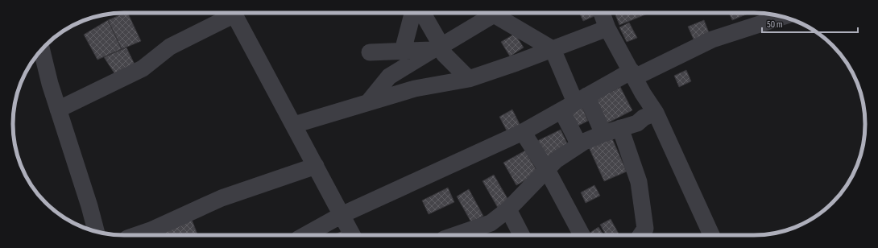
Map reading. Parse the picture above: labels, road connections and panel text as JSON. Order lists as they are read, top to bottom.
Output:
{
  "scale_bar": "50 m"
}
